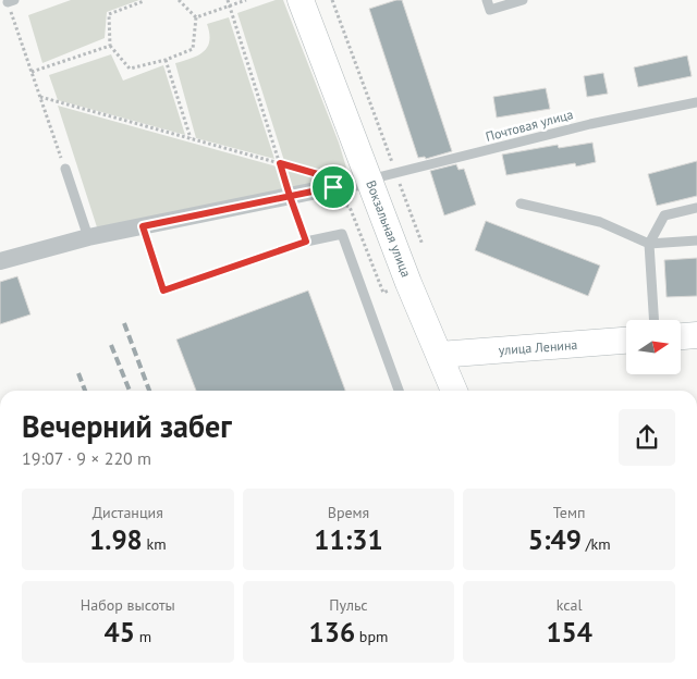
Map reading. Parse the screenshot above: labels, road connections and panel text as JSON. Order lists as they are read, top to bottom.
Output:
{
  "streets": {
    "main road": ["Вокзальная улица", "улица Ленина"],
    "lane": ["Почтовая улица"]
  },
  "crossings": [
    ["Почтовая улица", "Вокзальная улица"],
    ["Вокзальная улица", "улица Ленина"]
  ],
  "north": "right",
  "page": {
    "heading": ["Вечерний забег", "19:07 · 9 × 220 m"],
    "stats": [
      ["Дистанция", "1.98 km"],
      ["Время", "11:31"],
      ["Темп", "5:49 /km"],
      ["Набор высоты", "45 m"],
      ["Пульс", "136 bpm"],
      ["kcal", "154"]
    ]
  }
}
